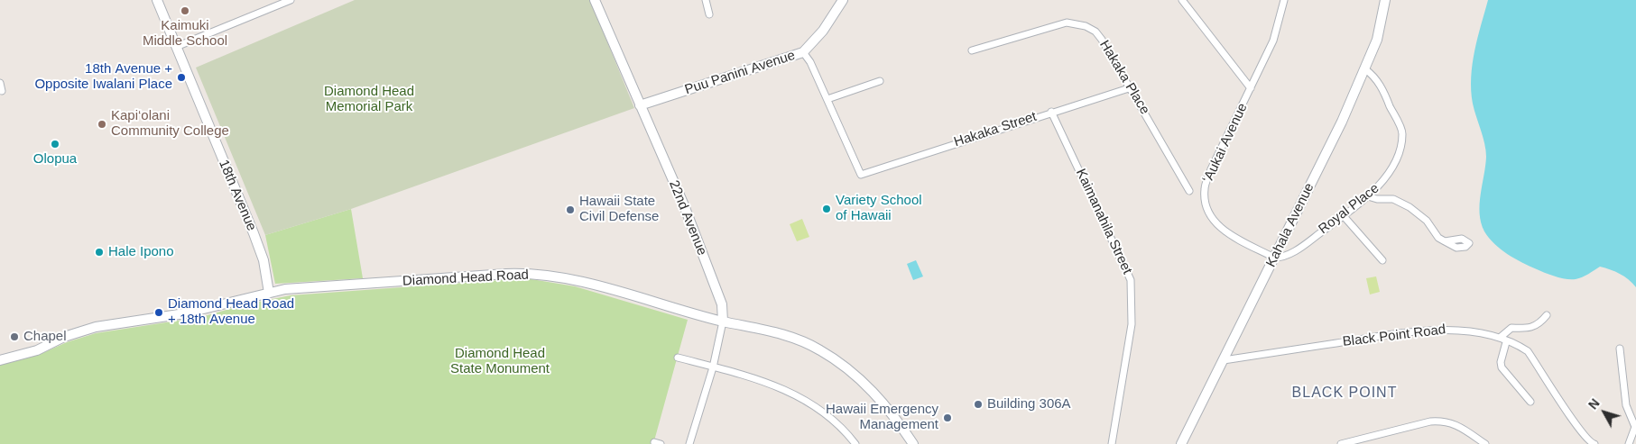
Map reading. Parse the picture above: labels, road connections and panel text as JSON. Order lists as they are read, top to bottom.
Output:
{
  "streets": {
    "street": [
      "Puu Panini Avenue",
      "Hakaka Place",
      "Hakaka Street",
      "ʻAukai Avenue",
      "18th Avenue",
      "Royal Place",
      "22nd Avenue",
      "Kaimanahila Street",
      "Kahala Avenue",
      "Diamond Head Road",
      "Black Point Road"
    ]
  },
  "crossings": [
    ["Puu Panini Avenue", "22nd Avenue"],
    ["Hakaka Place", "Hakaka Street"],
    ["Hakaka Street", "Kaimanahila Street"],
    ["ʻAukai Avenue", "Royal Place"],
    ["ʻAukai Avenue", "Kahala Avenue"],
    ["18th Avenue", "Diamond Head Road"],
    ["Royal Place", "Kahala Avenue"],
    ["22nd Avenue", "Diamond Head Road"],
    ["Kahala Avenue", "Black Point Road"]
  ],
  "districts": ["BLACK POINT"],
  "parks": ["Diamond Head Memorial Park", "Diamond Head State Monument"],
  "places": [
    "Kaimuki Middle School",
    "18th Avenue + Opposite Iwalani Place",
    "Kapi‘olani Community College",
    "Olopua",
    "Variety School of Hawaii",
    "Hawaii State Civil Defense",
    "Hale Ipono",
    "Diamond Head Road + 18th Avenue",
    "Chapel",
    "Building 306A",
    "Hawaii Emergency Management"
  ],
  "north": "top left"
}
